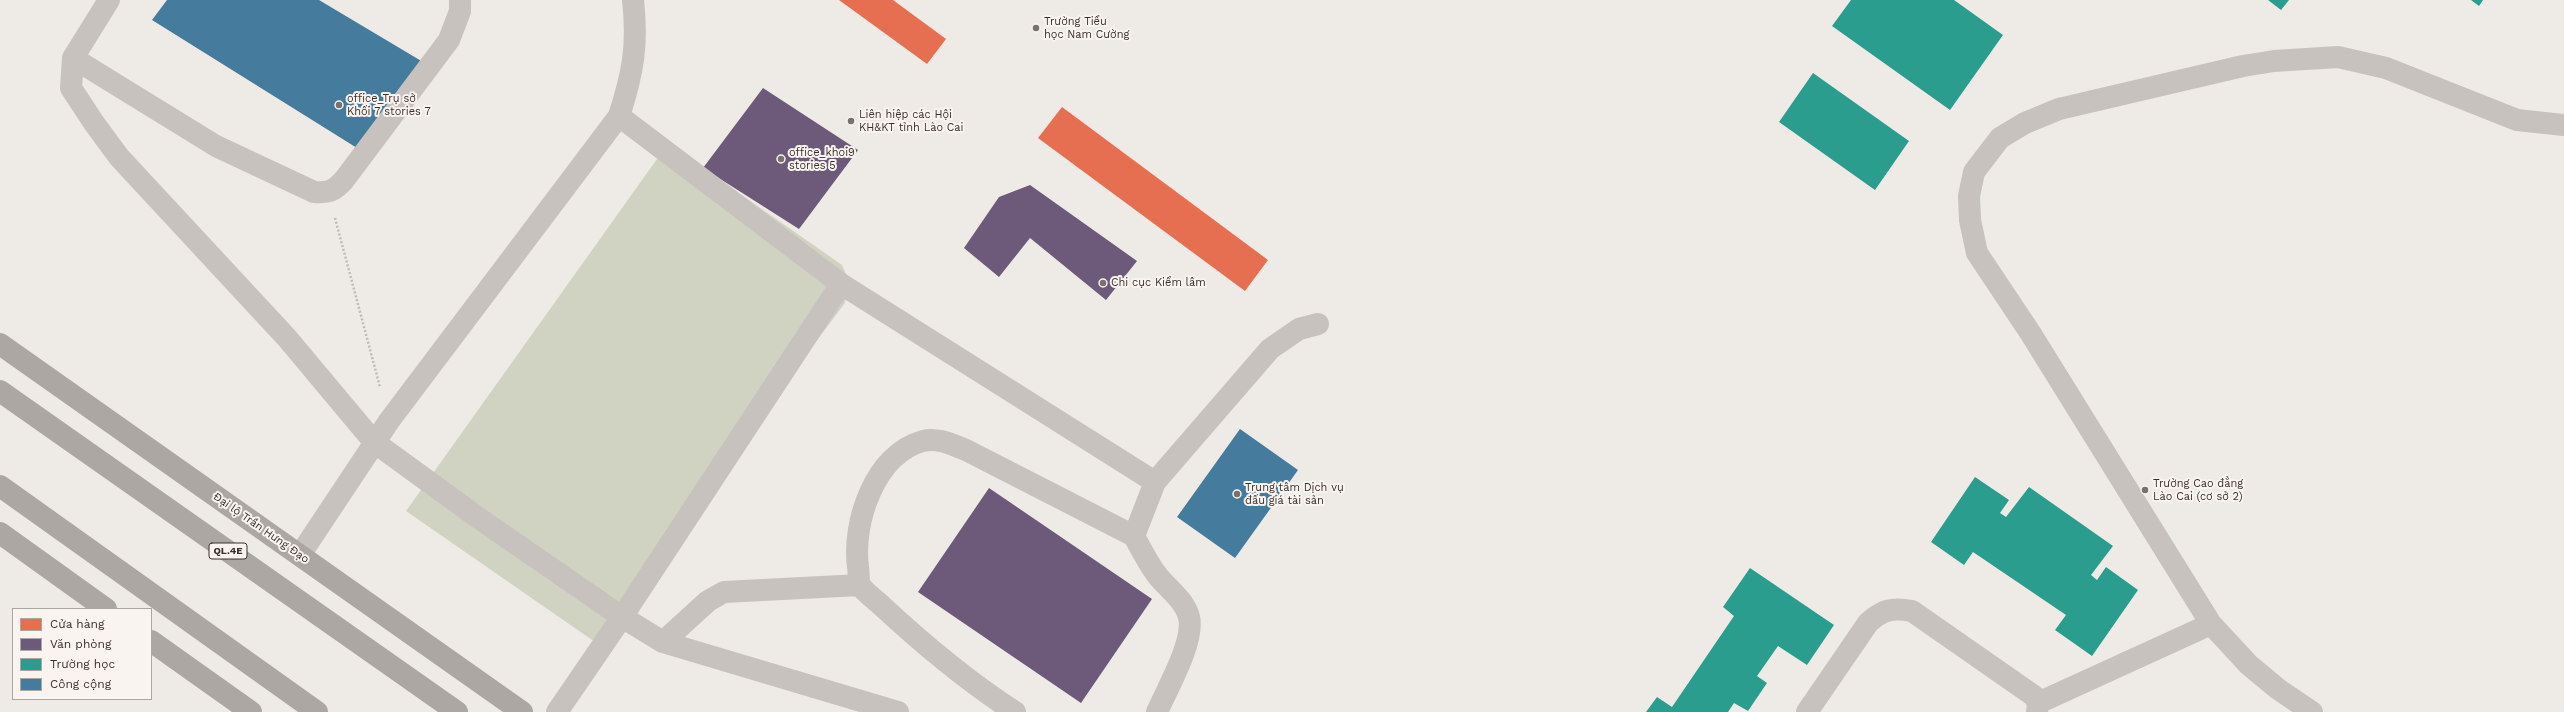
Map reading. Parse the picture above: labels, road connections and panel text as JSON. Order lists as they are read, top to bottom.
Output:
{
  "streets": {
    "main road": ["Đại lộ Trần Hưng Đạo", "QL.4E"]
  },
  "places": [
    "Trường Tiểu học Nam Cường",
    "office_Trụ sở Khối 7 stories 7",
    "Liên hiệp các Hội KH&KT tỉnh Lào Cai",
    "office_khoi9 stories 5",
    "Chi cục Kiểm lâm",
    "Trường Cao đẳng Lào Cai (cơ sở 2)",
    "Trung tâm Dịch vụ đấu giá tài sản"
  ],
  "legend": [
    "Cửa hàng",
    "Văn phòng",
    "Trường học",
    "Công cộng"
  ]
}
